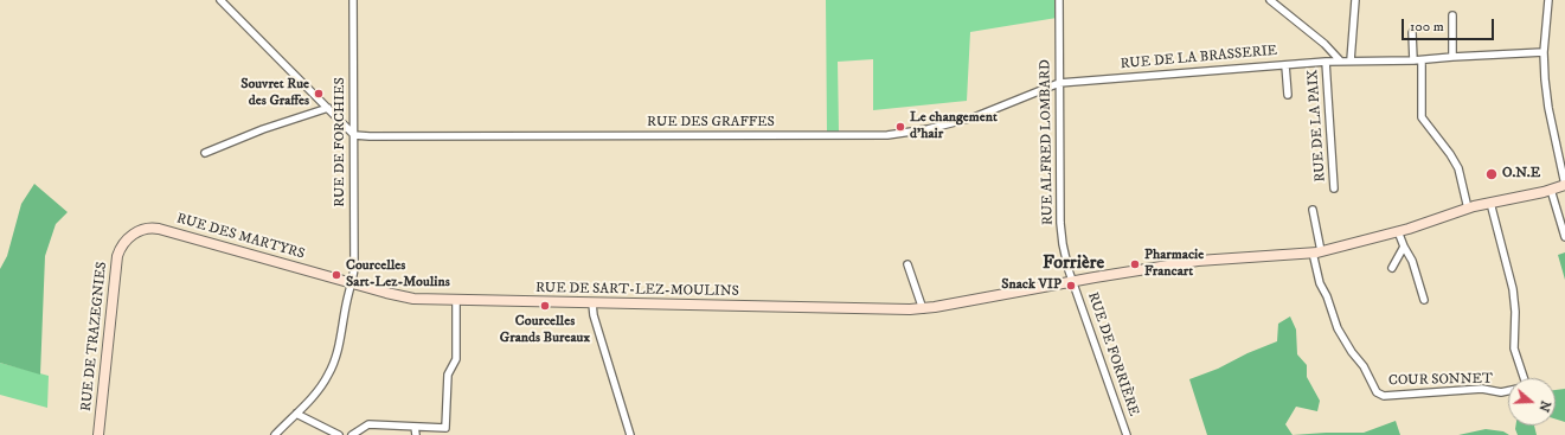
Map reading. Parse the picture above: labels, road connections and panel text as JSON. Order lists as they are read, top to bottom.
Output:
{
  "streets": {
    "main road": ["RUE DES MARTYRS", "RUE DE SART-LEZ-MOULINS", "RUE DE TRAZEGNIES"],
    "street": [
      "RUE DE LA BRASSERIE",
      "RUE DES GRAFFES",
      "RUE DE LA PAIX",
      "RUE DE FORCHIES",
      "RUE ALFRED LOMBARD",
      "RUE DE FORRIÈRE",
      "COUR SONNET"
    ]
  },
  "crossings": [
    ["RUE DE LA BRASSERIE", "RUE DES GRAFFES"],
    ["RUE DE LA BRASSERIE", "RUE DE LA PAIX"],
    ["RUE DE LA BRASSERIE", "RUE ALFRED LOMBARD"],
    ["RUE DES GRAFFES", "RUE DE FORCHIES"],
    ["RUE DES GRAFFES", "RUE ALFRED LOMBARD"],
    ["RUE DE FORCHIES", "RUE DES MARTYRS"],
    ["RUE DE FORCHIES", "RUE DE SART-LEZ-MOULINS"],
    ["RUE ALFRED LOMBARD", "RUE DE SART-LEZ-MOULINS"],
    ["RUE ALFRED LOMBARD", "RUE DE FORRIÈRE"],
    ["RUE DES MARTYRS", "RUE DE SART-LEZ-MOULINS"],
    ["RUE DES MARTYRS", "RUE DE TRAZEGNIES"],
    ["RUE DE SART-LEZ-MOULINS", "RUE DE FORRIÈRE"],
    ["RUE DE SART-LEZ-MOULINS", "COUR SONNET"]
  ],
  "districts": ["Forrière"],
  "places": [
    "Souvret Rue des Graffes",
    "Le changement d'hair",
    "O.N.E",
    "Pharmacie Francart",
    "Courcelles Sart-Lez-Moulins",
    "Snack VIP",
    "Courcelles Grands Bureaux"
  ],
  "scale_bar": "100 m",
  "north": "right"
}
